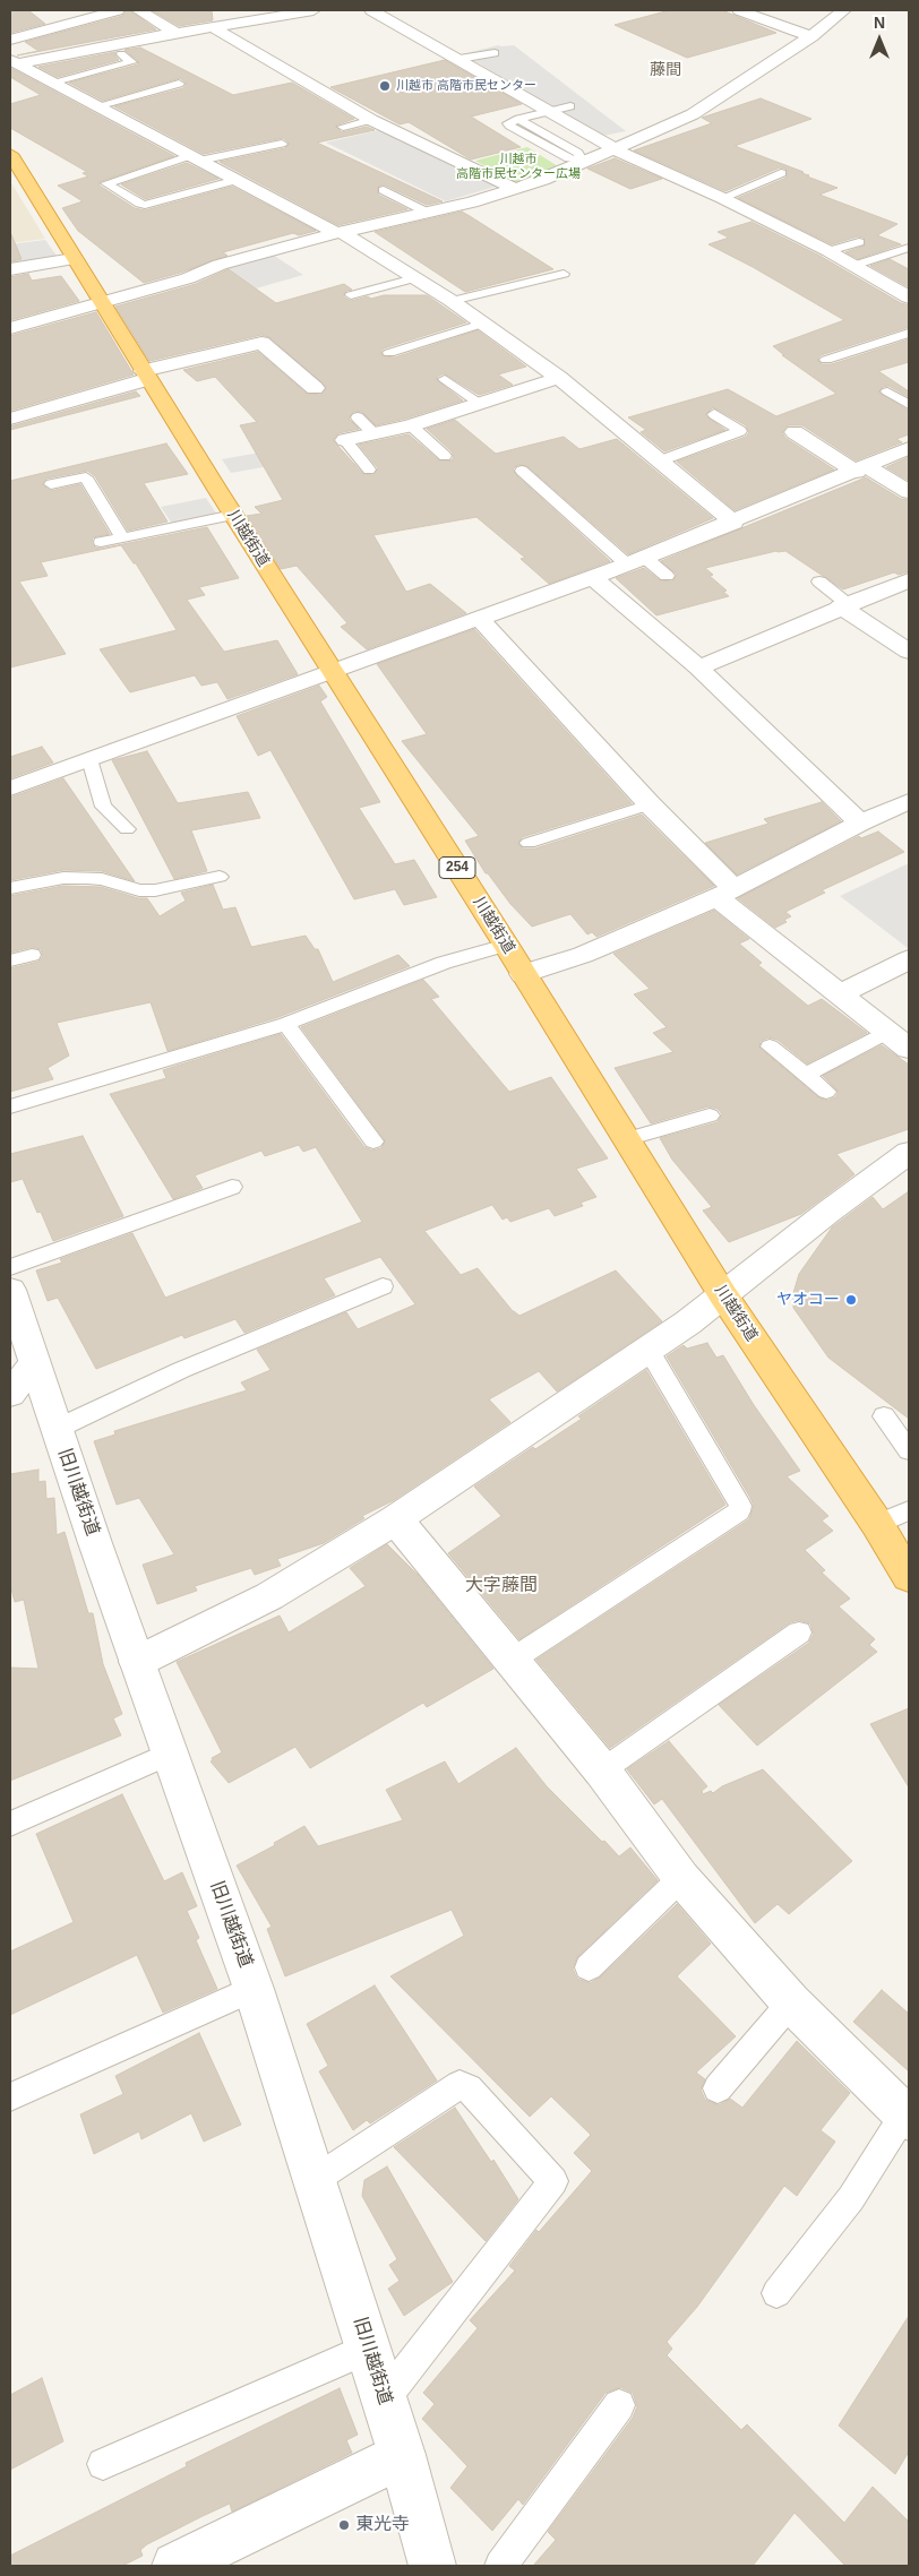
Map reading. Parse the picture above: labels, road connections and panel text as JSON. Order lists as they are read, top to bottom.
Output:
{
  "streets": {
    "highway": ["川越街道", "254"],
    "street": ["旧川越街道"]
  },
  "districts": ["藤間", "大字藤間"],
  "parks": ["川越市 高階市民センター広場"],
  "places": ["川越市 高階市民センター", "ヤオコー", "東光寺"],
  "north": "top"
}
